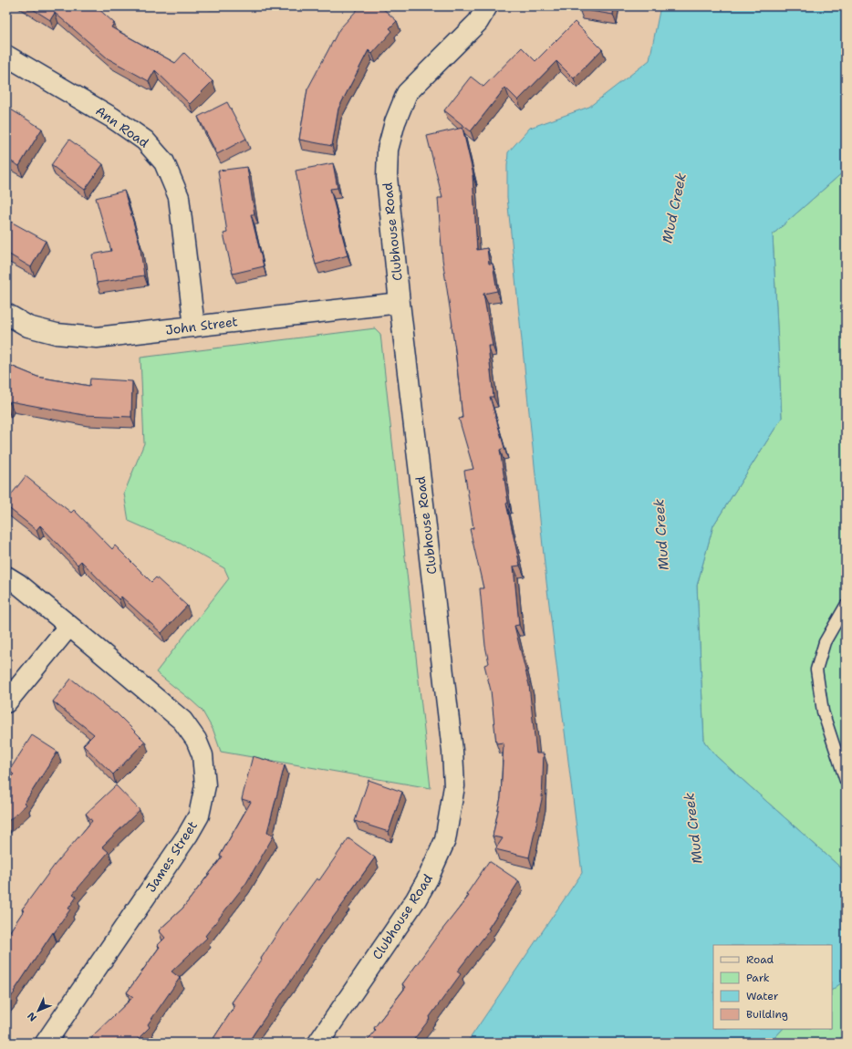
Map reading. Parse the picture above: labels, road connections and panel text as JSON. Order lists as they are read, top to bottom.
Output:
{
  "streets": {
    "street": [
      "Ann Road",
      "Clubhouse Road",
      "John Street",
      "James Street"
    ]
  },
  "crossings": [
    ["Ann Road", "John Street"],
    ["Clubhouse Road", "John Street"]
  ],
  "water": ["Mud Creek"],
  "legend": [
    "Road",
    "Park",
    "Water",
    "Building"
  ],
  "north": "bottom left"
}
